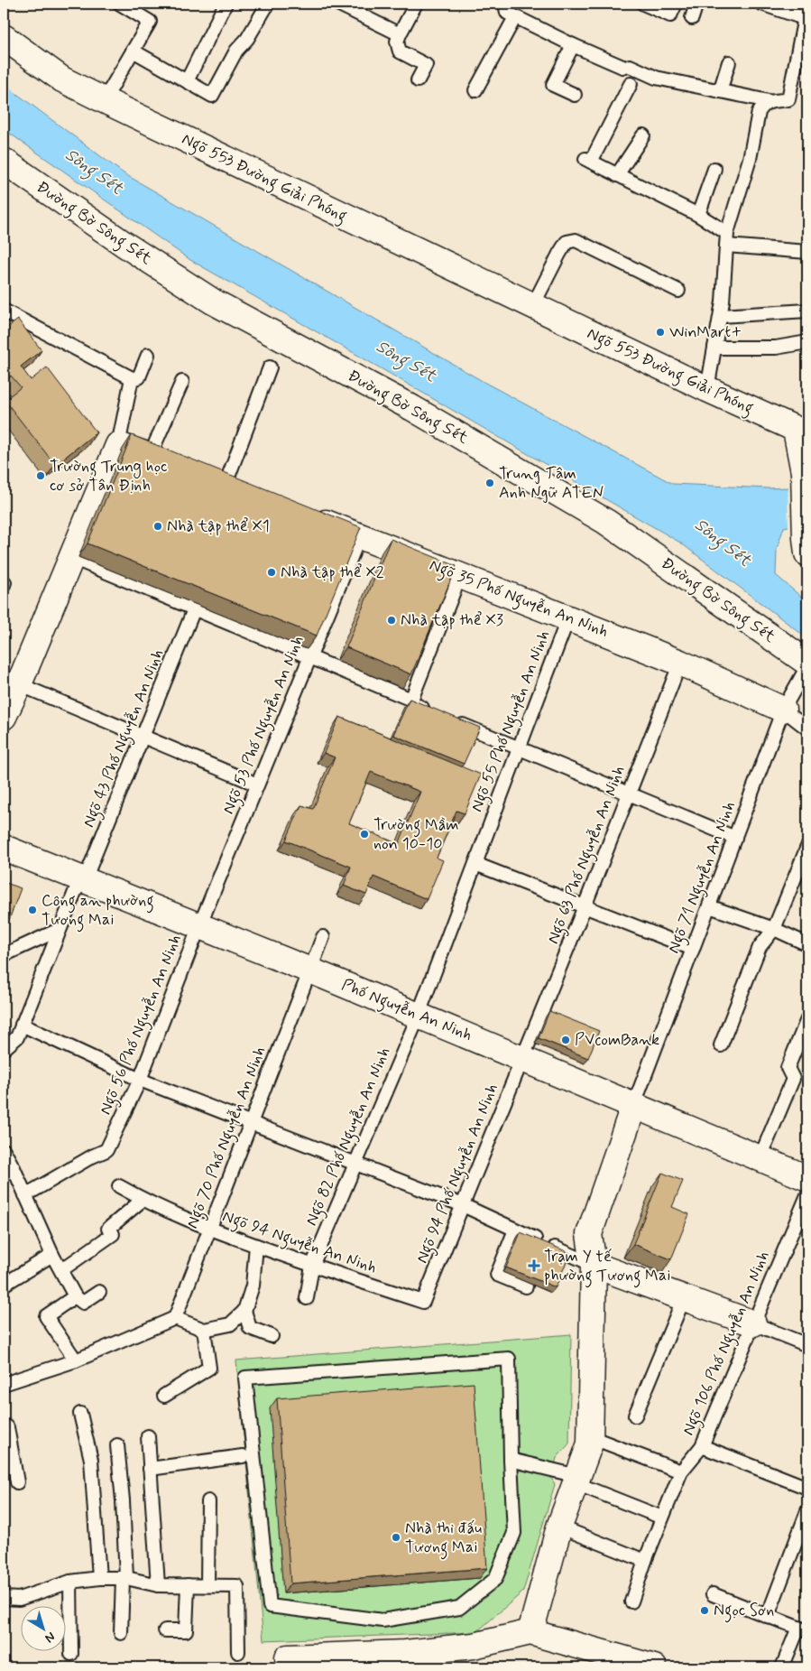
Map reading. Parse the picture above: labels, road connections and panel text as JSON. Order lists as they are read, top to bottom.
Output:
{
  "streets": {
    "street": [
      "Ngõ 553 Đường Giải Phóng",
      "Đường Bờ Sông Sét",
      "Ngõ 35 Phố Nguyễn An Ninh",
      "Phố Nguyễn An Ninh"
    ],
    "lane": [
      "Ngõ 55 Phố Nguyễn An Ninh",
      "Ngõ 53 Phố Nguyễn An Ninh",
      "Ngõ 43 Phố Nguyễn An Ninh",
      "Ngõ 63 Phố Nguyễn An Ninh",
      "Ngõ 71 Nguyễn An Ninh",
      "Ngõ 56 Phố Nguyễn An Ninh",
      "Ngõ 82 Phố Nguyễn An Ninh",
      "Ngõ 70 Phố Nguyễn An Ninh",
      "Ngõ 94 Phố Nguyễn An Ninh",
      "Ngõ 94 Nguyễn An Ninh",
      "Ngõ 106 Phố Nguyễn An Ninh"
    ]
  },
  "crossings": [
    ["Đường Bờ Sông Sét", "Ngõ 71 Nguyễn An Ninh"],
    ["Ngõ 35 Phố Nguyễn An Ninh", "Ngõ 55 Phố Nguyễn An Ninh"],
    ["Ngõ 35 Phố Nguyễn An Ninh", "Ngõ 53 Phố Nguyễn An Ninh"],
    ["Ngõ 35 Phố Nguyễn An Ninh", "Ngõ 63 Phố Nguyễn An Ninh"],
    ["Ngõ 35 Phố Nguyễn An Ninh", "Ngõ 71 Nguyễn An Ninh"],
    ["Ngõ 55 Phố Nguyễn An Ninh", "Phố Nguyễn An Ninh"],
    ["Ngõ 55 Phố Nguyễn An Ninh", "Ngõ 82 Phố Nguyễn An Ninh"],
    ["Ngõ 53 Phố Nguyễn An Ninh", "Phố Nguyễn An Ninh"],
    ["Ngõ 53 Phố Nguyễn An Ninh", "Ngõ 56 Phố Nguyễn An Ninh"],
    ["Ngõ 43 Phố Nguyễn An Ninh", "Phố Nguyễn An Ninh"],
    ["Ngõ 63 Phố Nguyễn An Ninh", "Phố Nguyễn An Ninh"],
    ["Ngõ 63 Phố Nguyễn An Ninh", "Ngõ 94 Phố Nguyễn An Ninh"],
    ["Ngõ 71 Nguyễn An Ninh", "Phố Nguyễn An Ninh"],
    ["Phố Nguyễn An Ninh", "Ngõ 56 Phố Nguyễn An Ninh"],
    ["Phố Nguyễn An Ninh", "Ngõ 82 Phố Nguyễn An Ninh"],
    ["Phố Nguyễn An Ninh", "Ngõ 70 Phố Nguyễn An Ninh"],
    ["Phố Nguyễn An Ninh", "Ngõ 94 Phố Nguyễn An Ninh"],
    ["Ngõ 82 Phố Nguyễn An Ninh", "Ngõ 94 Nguyễn An Ninh"],
    ["Ngõ 70 Phố Nguyễn An Ninh", "Ngõ 94 Nguyễn An Ninh"],
    ["Ngõ 94 Phố Nguyễn An Ninh", "Ngõ 94 Nguyễn An Ninh"]
  ],
  "water": ["Sông Sét"],
  "places": {
    "other": [
      "WinMart+",
      "Trường Trung học cơ sở Tân Định",
      "Trung Tâm Anh Ngữ ATEN",
      "Nhà tập thể X1",
      "Nhà tập thể X2",
      "Nhà tập thể X3",
      "Trường Mầm non 10-10",
      "Công an phường Tương Mai",
      "PVcomBank",
      "Nhà thi đấu Tương Mai",
      "Ngọc Sơn"
    ],
    "health": ["Trạm Y tế phường Tương Mai"]
  },
  "north": "bottom right"
}
